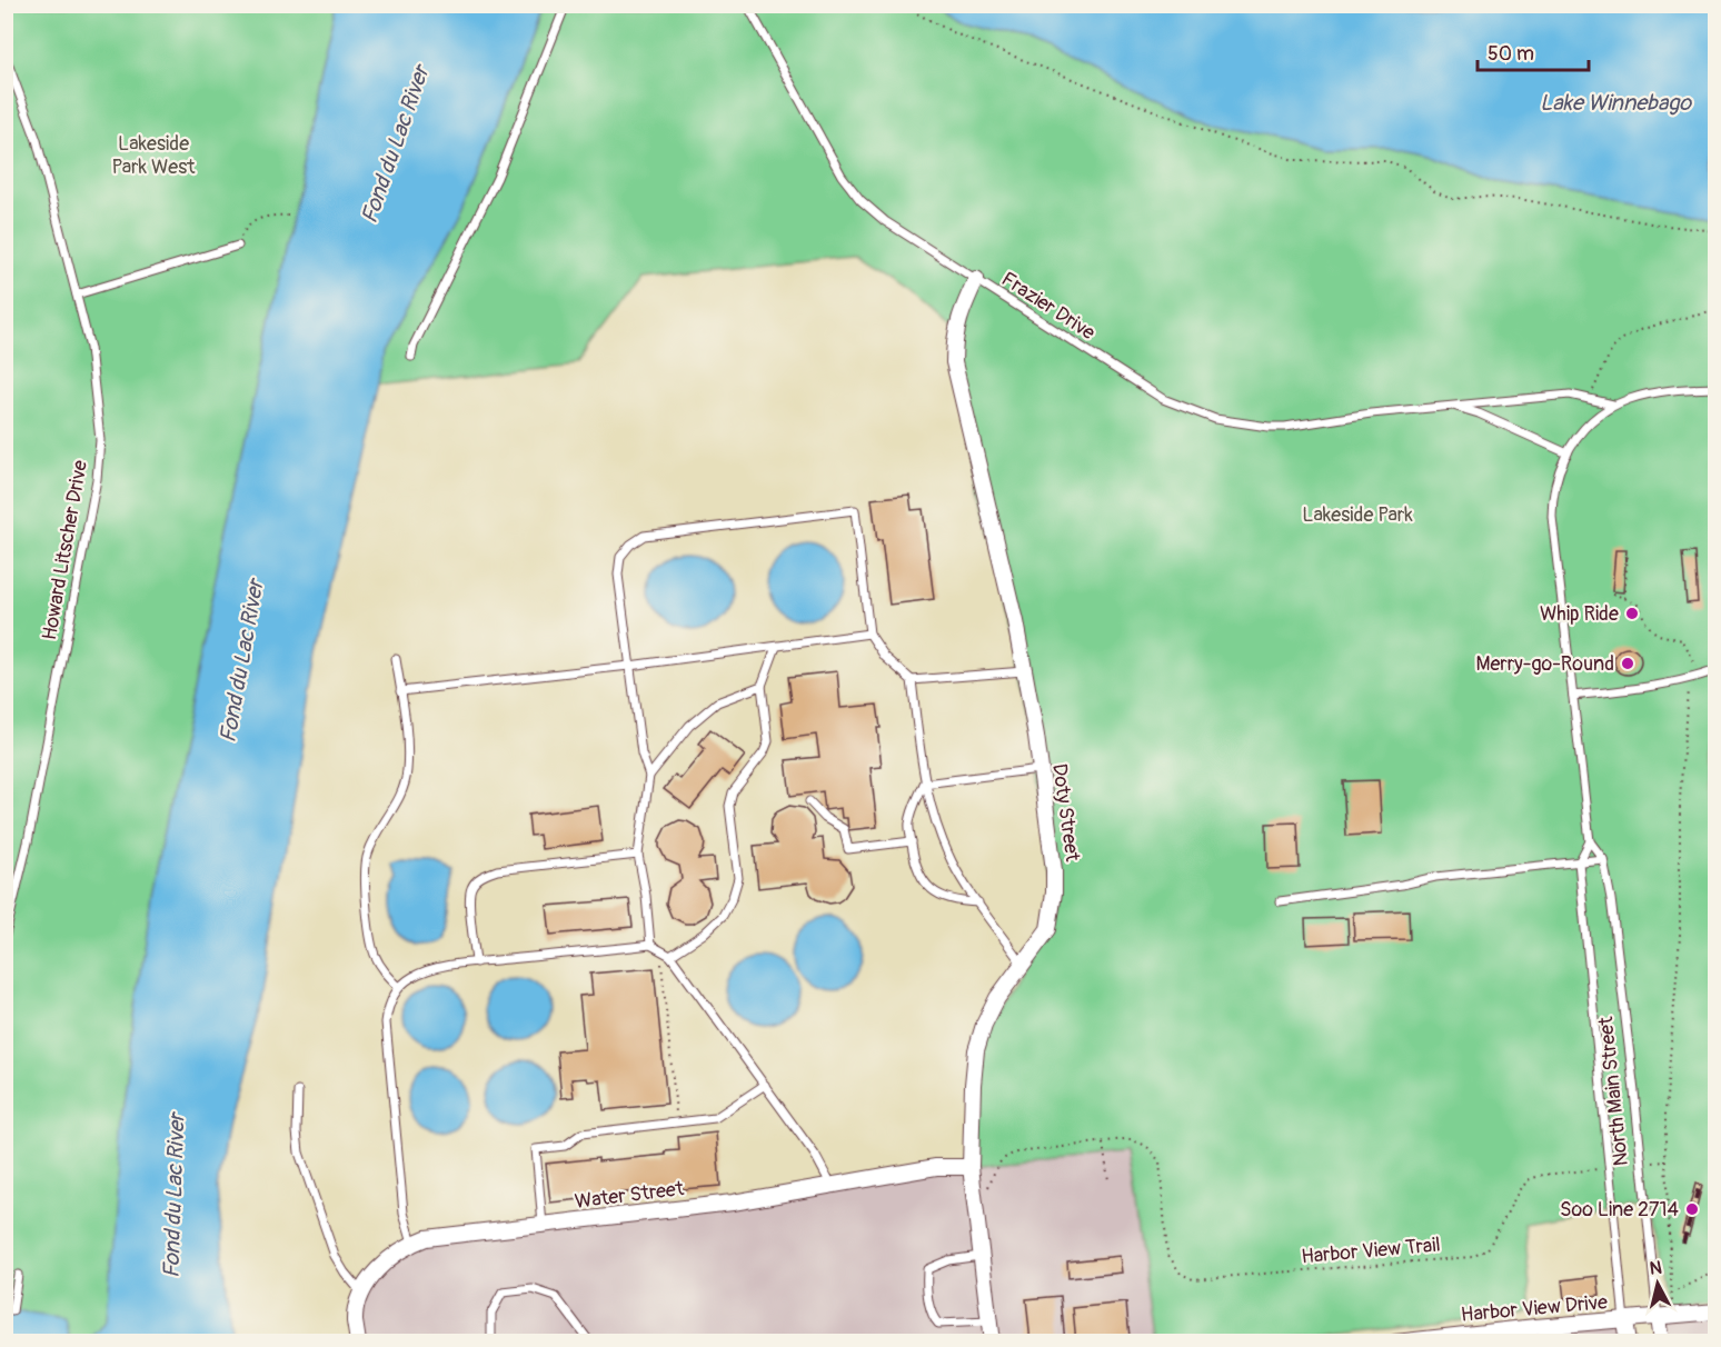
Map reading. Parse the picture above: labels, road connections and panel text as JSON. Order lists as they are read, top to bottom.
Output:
{
  "streets": {
    "street": [
      "Doty Street",
      "North Main Street",
      "Water Street",
      "Harbor View Drive"
    ],
    "lane": ["Frazier Drive", "Howard Litscher Drive"],
    "path": ["Harbor View Trail"]
  },
  "crossings": [
    ["Frazier Drive", "Doty Street"],
    ["Doty Street", "Water Street"],
    ["North Main Street", "Harbor View Trail"],
    ["North Main Street", "Harbor View Drive"]
  ],
  "water": ["Lake Winnebago", "Fond du Lac River"],
  "parks": ["Lakeside Park West", "Lakeside Park"],
  "places": ["Whip Ride", "Merry-go-Round", "Soo Line 2714"],
  "scale_bar": "50 m",
  "north": "top"
}
